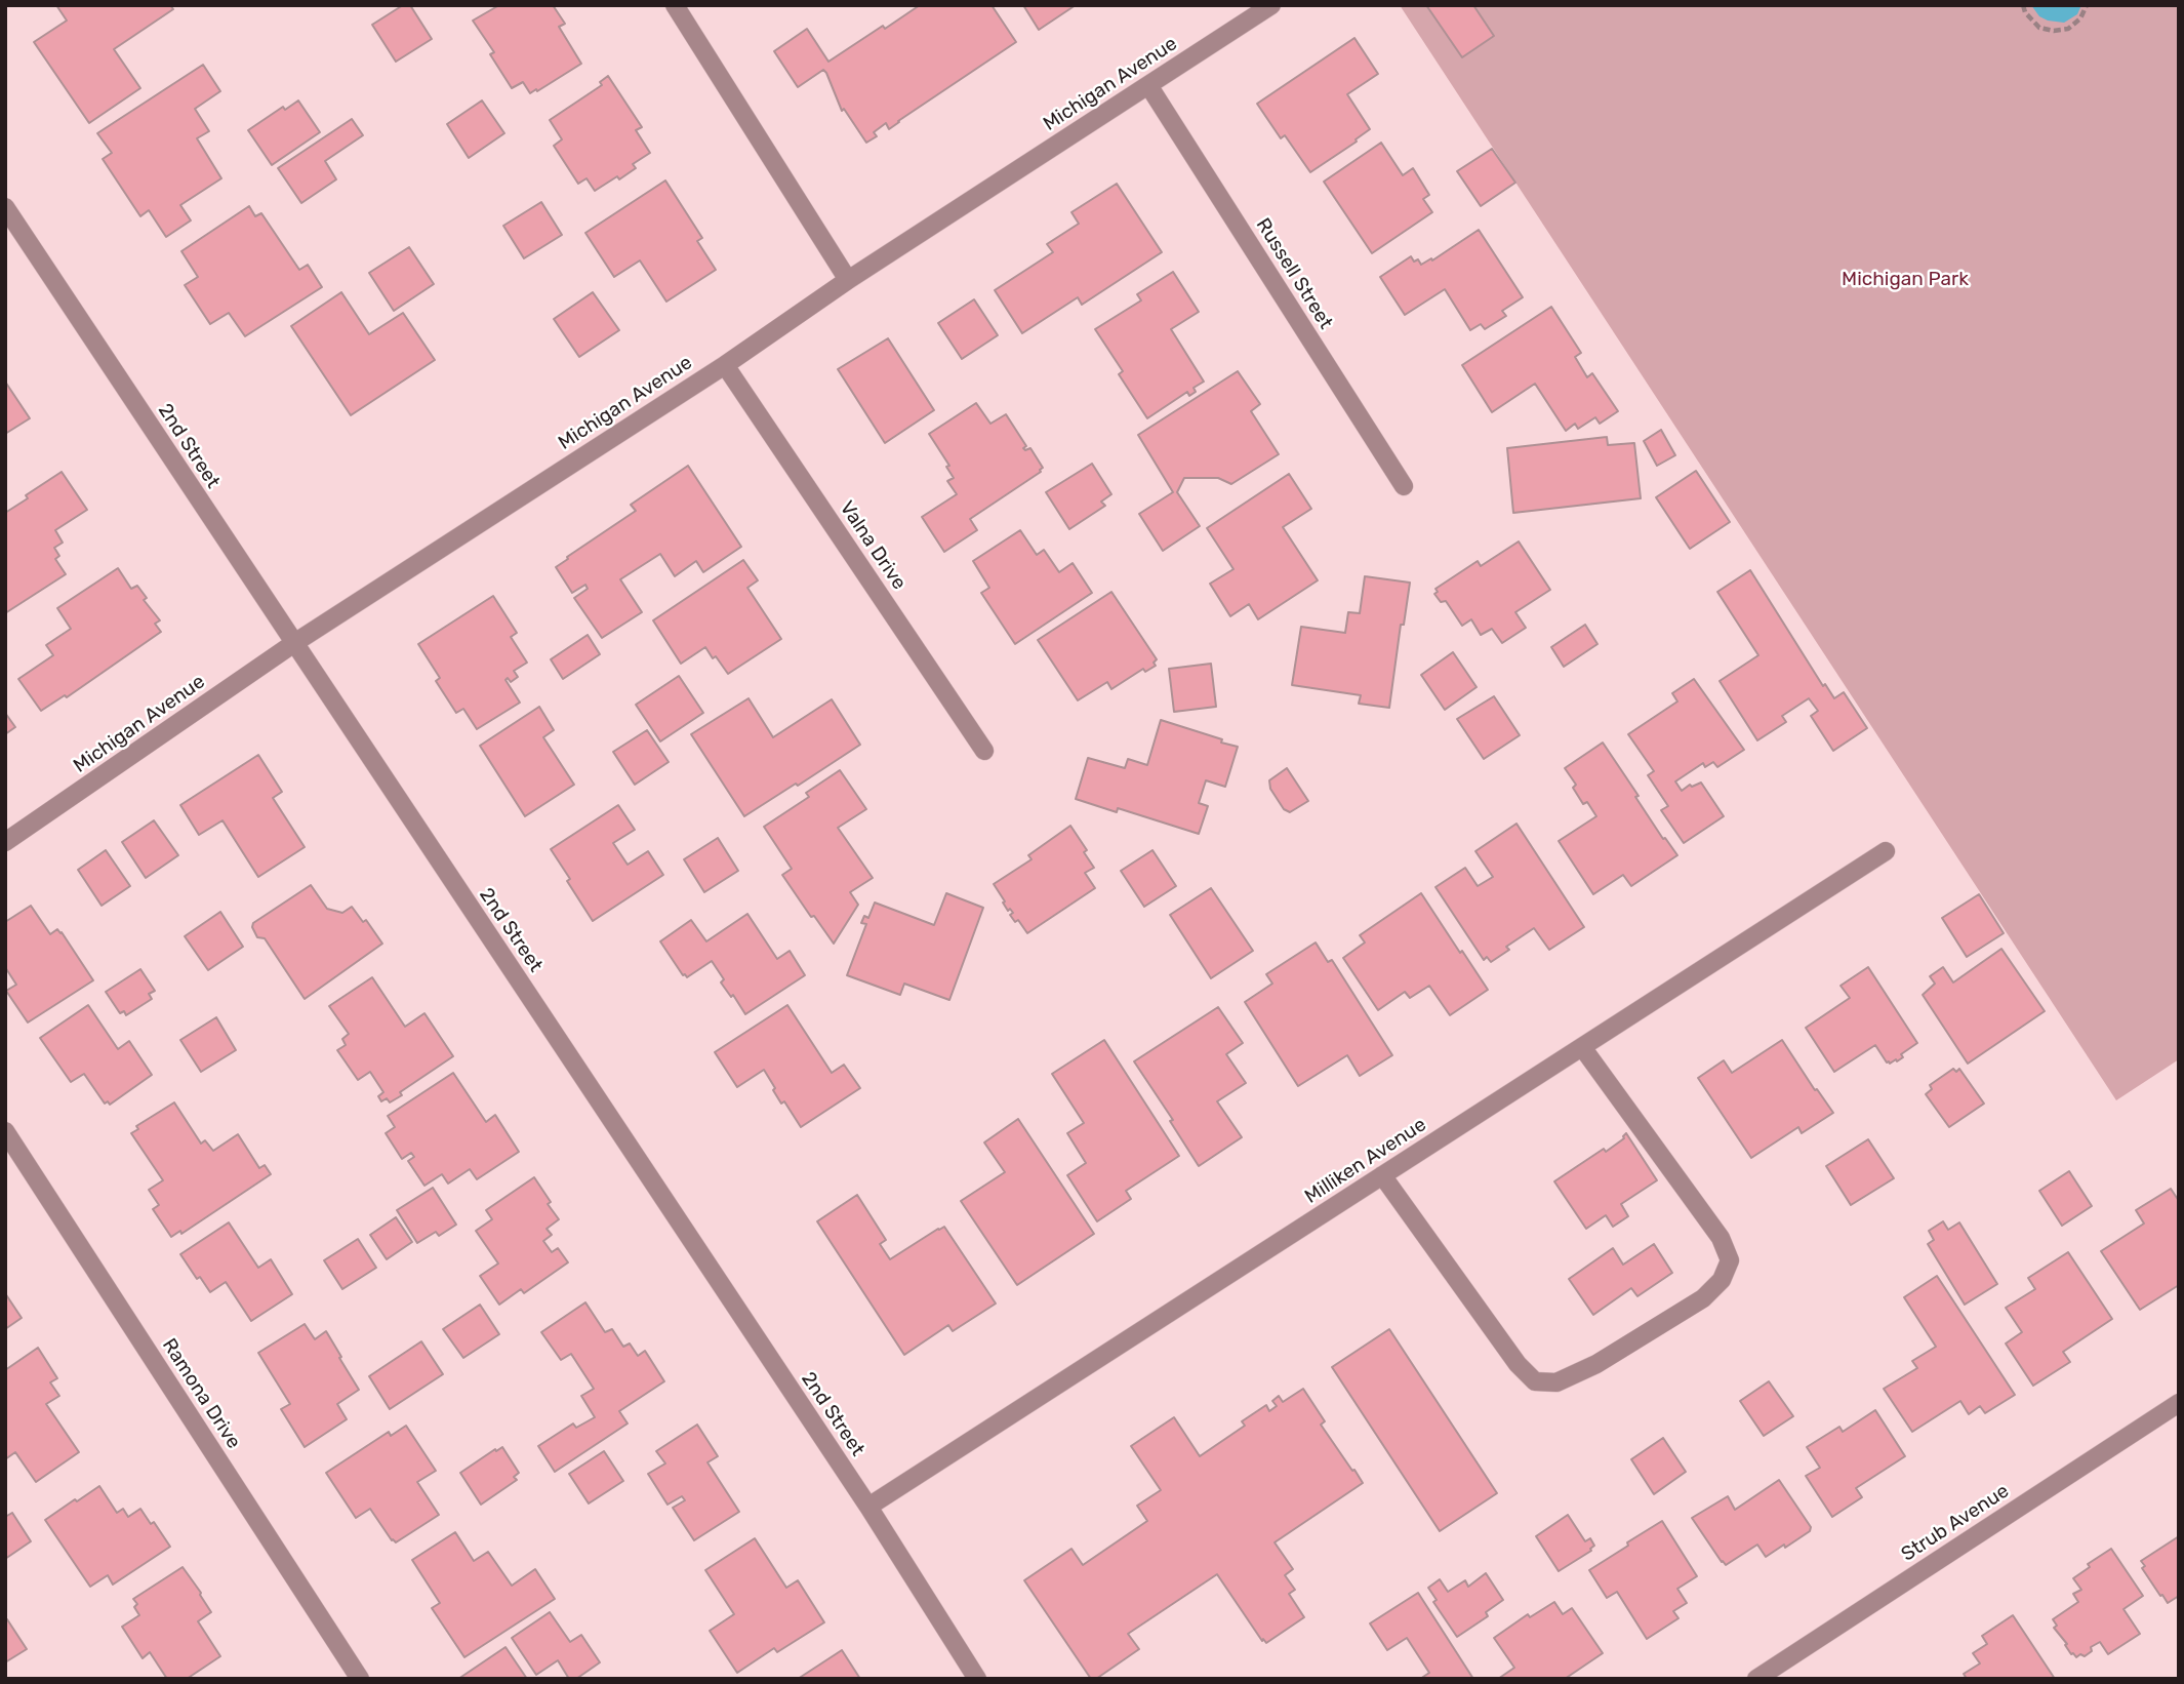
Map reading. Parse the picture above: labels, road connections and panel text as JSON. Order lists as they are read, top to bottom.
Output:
{
  "streets": {
    "street": [
      "Michigan Avenue",
      "Russell Street",
      "2nd Street",
      "Valna Drive",
      "Milliken Avenue",
      "Ramona Drive",
      "Strub Avenue"
    ]
  },
  "crossings": [
    ["Michigan Avenue", "Russell Street"],
    ["Michigan Avenue", "2nd Street"],
    ["Michigan Avenue", "Valna Drive"],
    ["2nd Street", "Milliken Avenue"]
  ],
  "parks": ["Michigan Park"]
}
